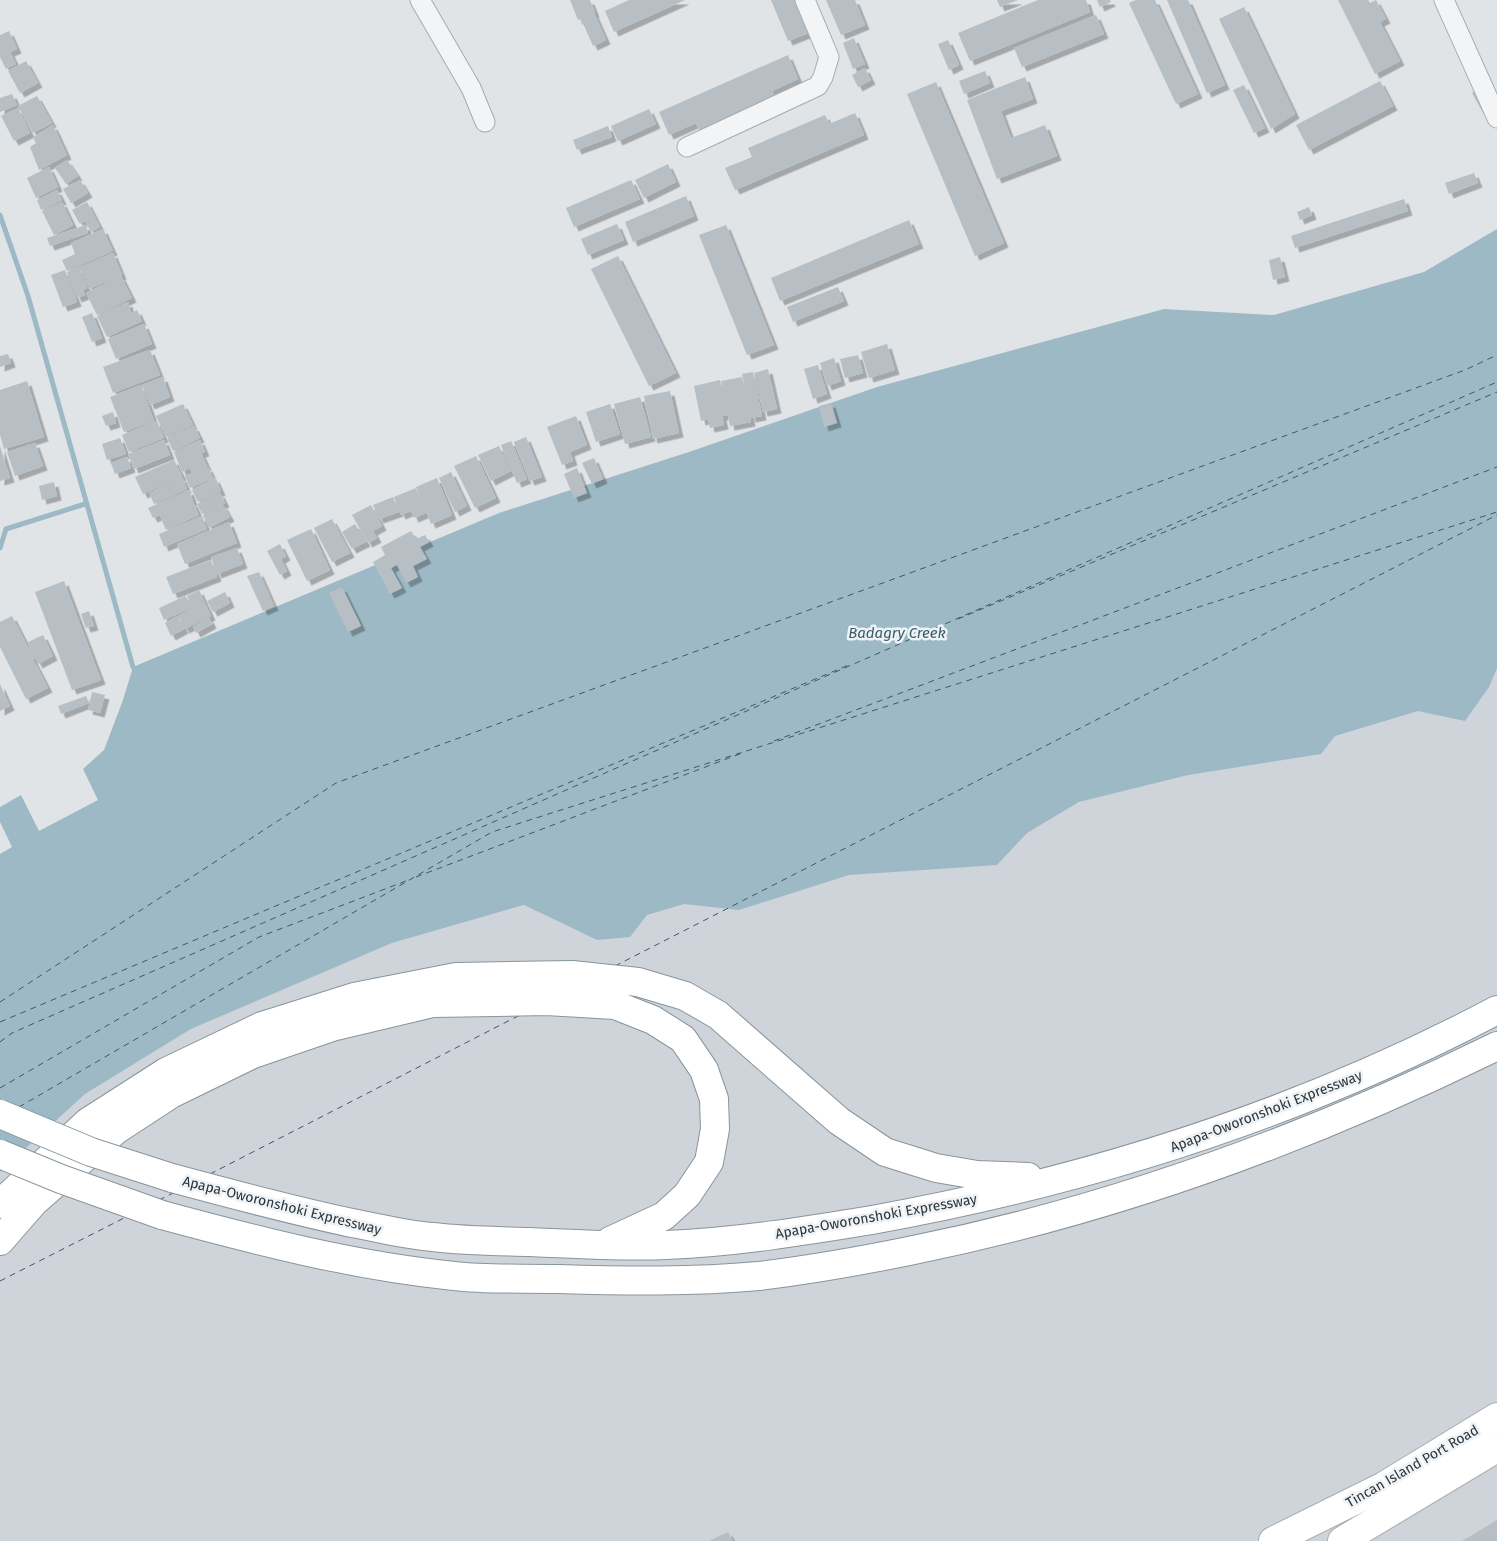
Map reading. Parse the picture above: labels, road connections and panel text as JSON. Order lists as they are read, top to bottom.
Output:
{
  "streets": {
    "main road": ["Apapa-Oworonshoki Expressway", "Tincan Island Port Road"]
  },
  "water": ["Badagry Creek"]
}
